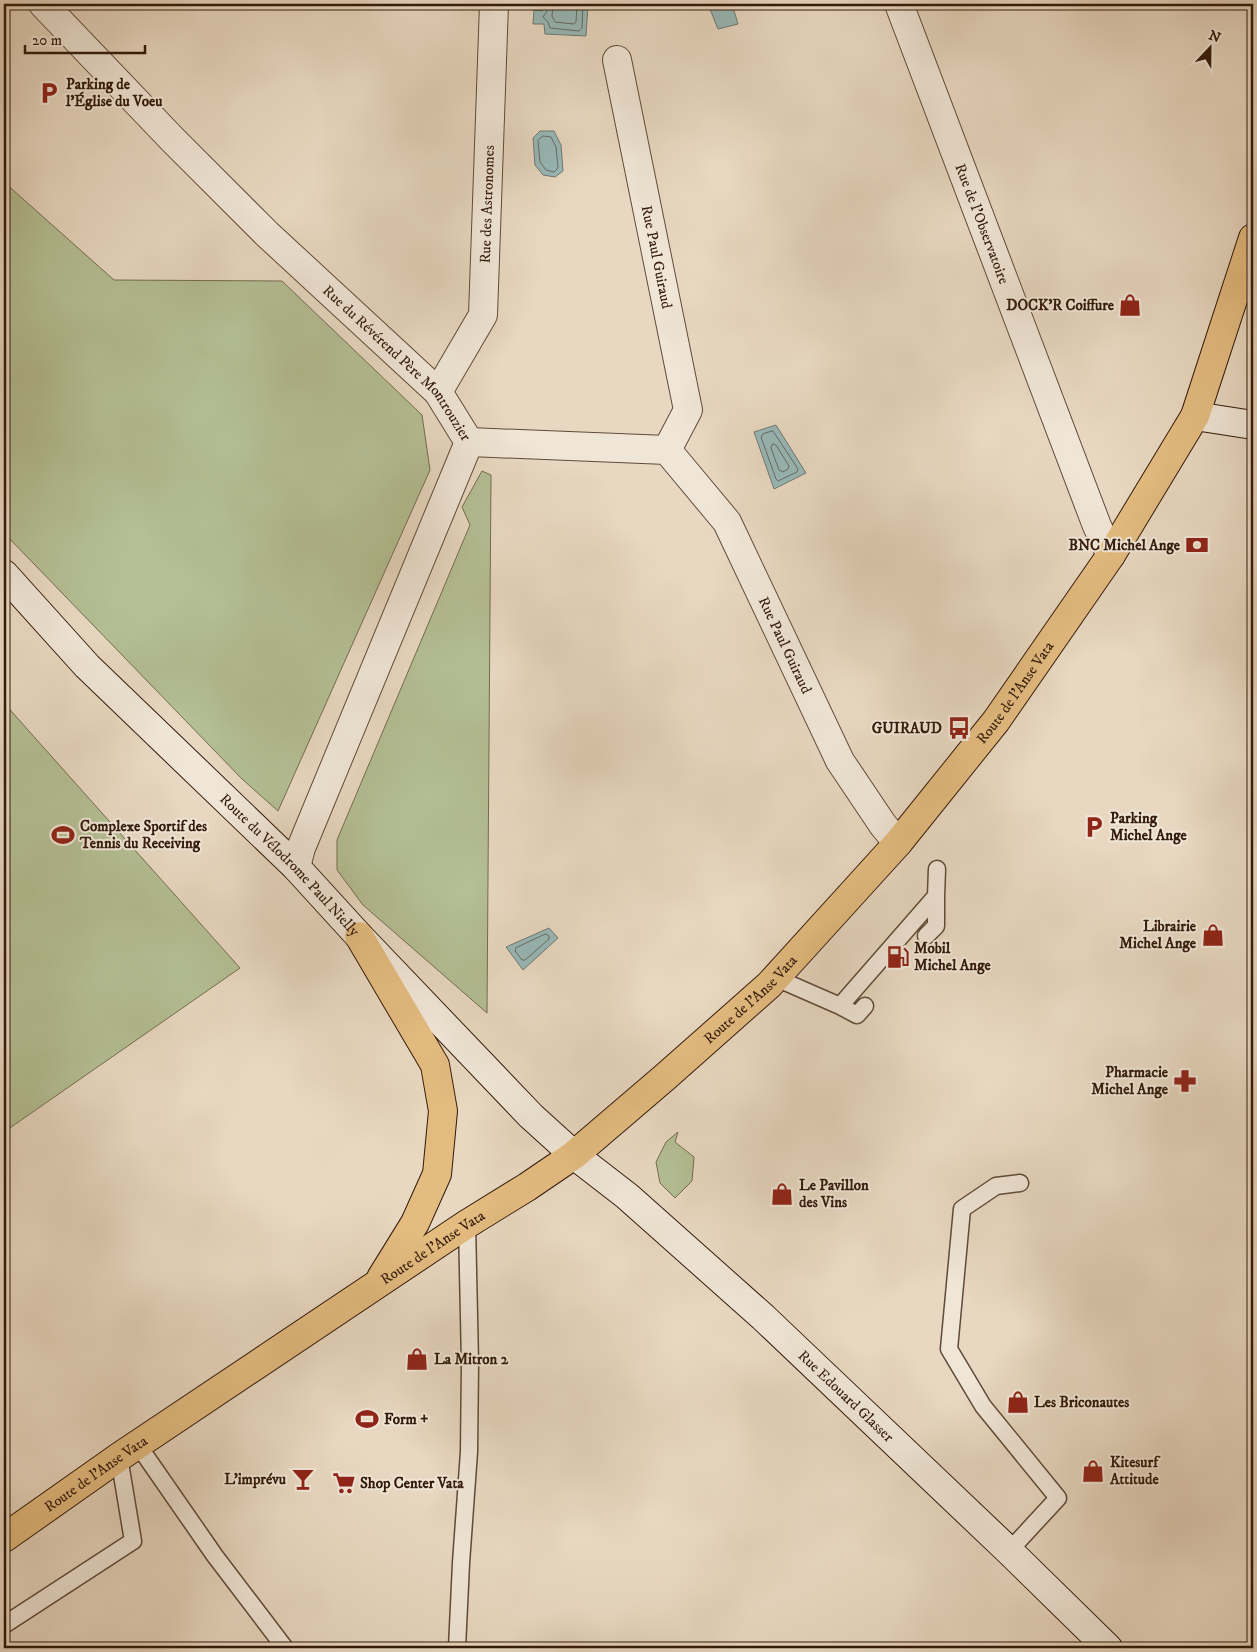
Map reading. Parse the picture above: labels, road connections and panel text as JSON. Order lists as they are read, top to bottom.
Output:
{
  "streets": {
    "main road": ["Route de l'Anse Vata"],
    "street": [
      "Rue des Astronomes",
      "Rue de l'Observatoire",
      "Rue Paul Guiraud",
      "Rue du Révérend Père Montrouzier",
      "Route du Vélodrome Paul Nielly",
      "Rue Edouard Glasser"
    ]
  },
  "crossings": [
    ["Rue des Astronomes", "Rue du Révérend Père Montrouzier"],
    ["Rue de l'Observatoire", "Route de l'Anse Vata"],
    ["Rue Paul Guiraud", "Route de l'Anse Vata"],
    ["Rue du Révérend Père Montrouzier", "Route du Vélodrome Paul Nielly"],
    ["Route de l'Anse Vata", "Route du Vélodrome Paul Nielly"],
    ["Route de l'Anse Vata", "Rue Edouard Glasser"],
    ["Route du Vélodrome Paul Nielly", "Rue Edouard Glasser"]
  ],
  "places": {
    "parking": ["Parking de l'Église du Voeu", "Parking Michel Ange"],
    "shop": [
      "DOCK'R Coiffure",
      "Librairie Michel Ange",
      "Le Pavillon des Vins",
      "La Mitron 2",
      "Les Briconautes",
      "Kitesurf Attitude"
    ],
    "bank": ["BNC Michel Ange"],
    "bus stop": ["GUIRAUD"],
    "sports": ["Complexe Sportif des Tennis du Receiving", "Form +"],
    "fuel station": ["Mobil Michel Ange"],
    "pharmacy": ["Pharmacie Michel Ange"],
    "bar": ["L'imprévu"],
    "supermarket": ["Shop Center Vata"]
  },
  "scale_bar": "20 m",
  "north": "top"
}
